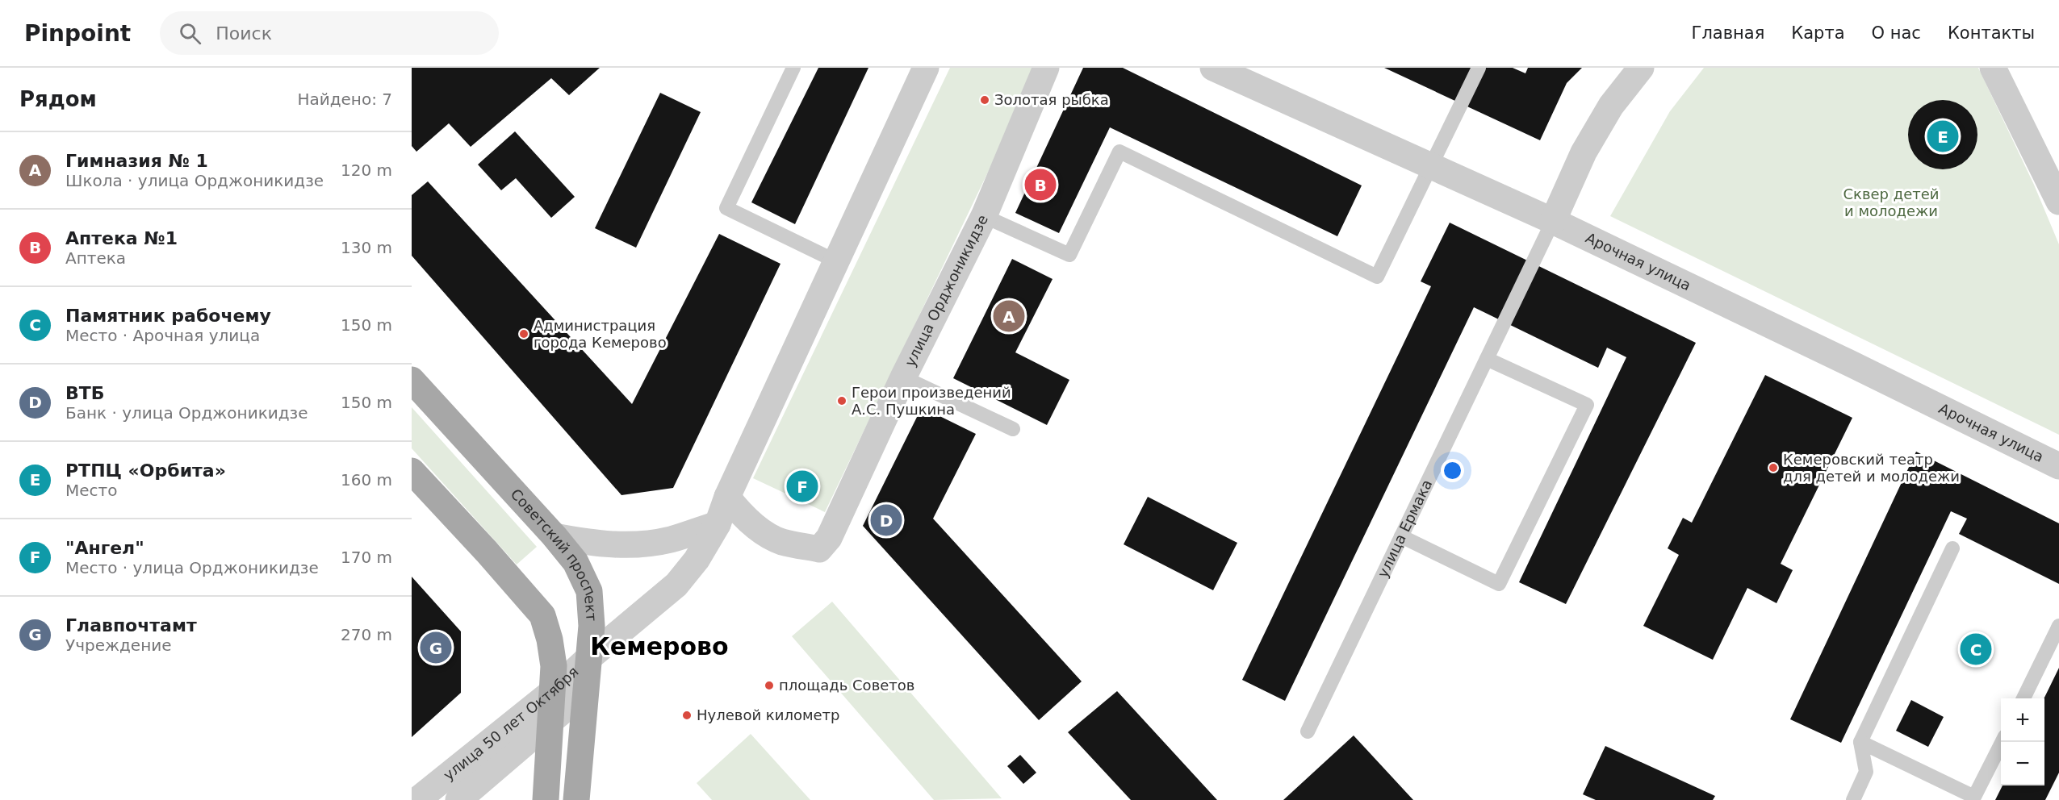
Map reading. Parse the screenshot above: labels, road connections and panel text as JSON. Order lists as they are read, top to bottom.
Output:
{
  "streets": {
    "main road": ["Советский проспект"],
    "street": ["Арочная улица", "улица Орджоникидзе", "улица 50 лет Октября"],
    "lane": ["улица Ермака"]
  },
  "crossings": [
    ["Арочная улица", "улица Ермака"],
    ["Советский проспект", "улица 50 лет Октября"]
  ],
  "districts": ["Кемерово"],
  "parks": ["Сквер детей и молодежи"],
  "places": [
    "Золотая рыбка",
    "Администрация города Кемерово",
    "Герои произведений А.С. Пушкина",
    "Кемеровский театр для детей и молодежи",
    "площадь Советов",
    "Нулевой километр"
  ],
  "page": {
    "header": "Pinpoint",
    "search": "Поиск",
    "nav": [
      "Главная",
      "Карта",
      "О нас",
      "Контакты"
    ],
    "heading": ["Рядом", "Найдено: 7"],
    "pins": [
      "E",
      "B",
      "A",
      "F",
      "D",
      "G",
      "C"
    ],
    "list": [
      {
        "mark": "A",
        "name": "Гимназия № 1",
        "note": "Школа · улица Орджоникидзе",
        "value": "120 m"
      },
      {
        "mark": "B",
        "name": "Аптека №1",
        "note": "Аптека",
        "value": "130 m"
      },
      {
        "mark": "C",
        "name": "Памятник рабочему",
        "note": "Место · Арочная улица",
        "value": "150 m"
      },
      {
        "mark": "D",
        "name": "ВТБ",
        "note": "Банк · улица Орджоникидзе",
        "value": "150 m"
      },
      {
        "mark": "E",
        "name": "РТПЦ «Орбита»",
        "note": "Место",
        "value": "160 m"
      },
      {
        "mark": "F",
        "name": "\"Ангел\"",
        "note": "Место · улица Орджоникидзе",
        "value": "170 m"
      },
      {
        "mark": "G",
        "name": "Главпочтамт",
        "note": "Учреждение",
        "value": "270 m"
      }
    ],
    "map_buttons": ["+", "−"]
  }
}
